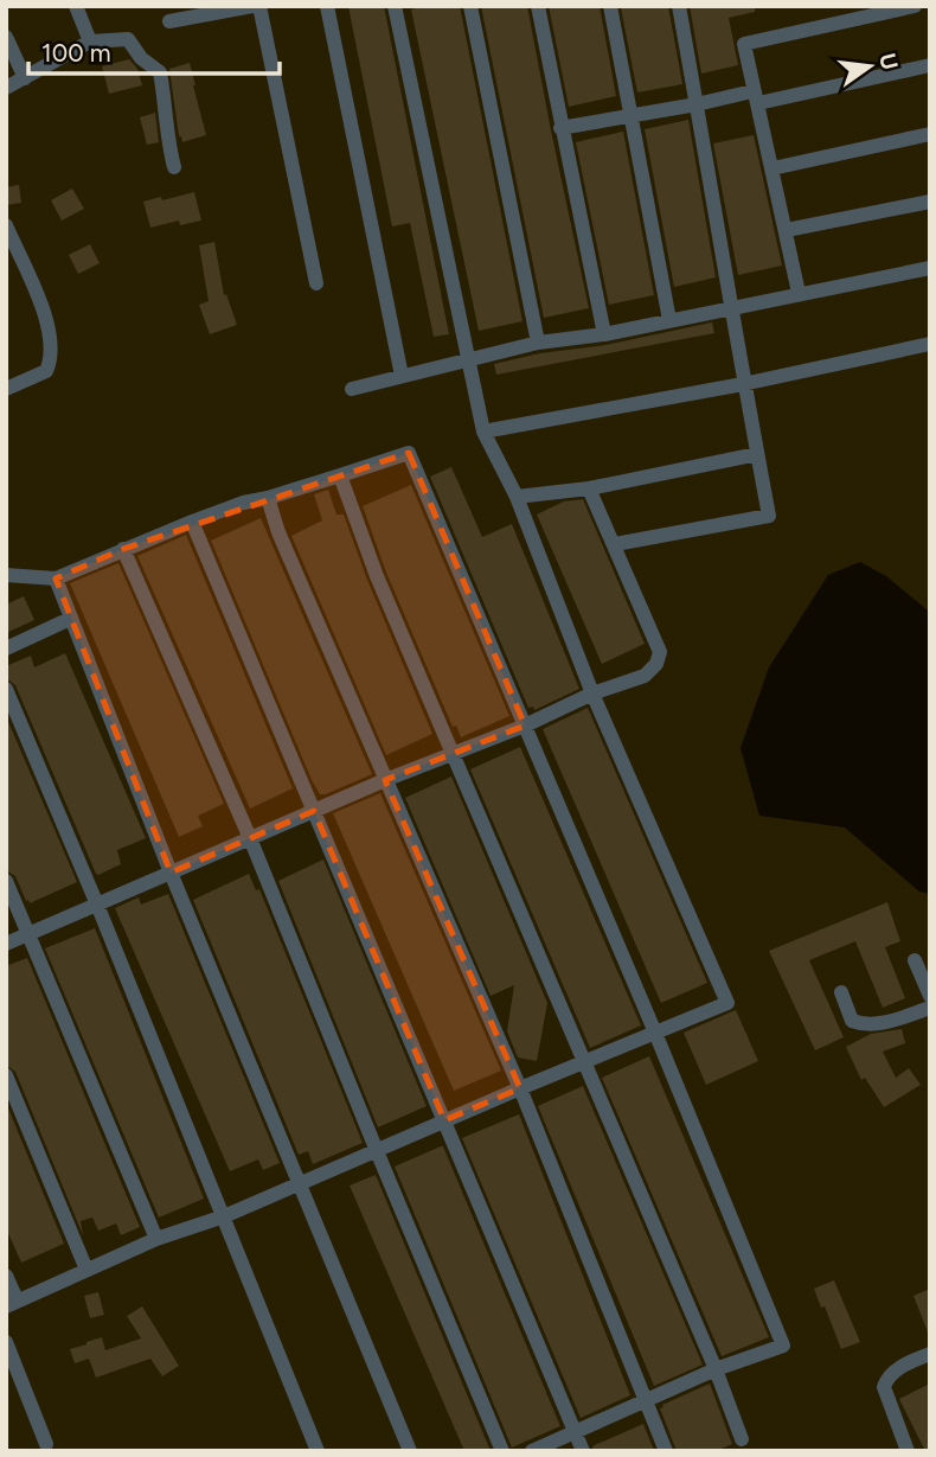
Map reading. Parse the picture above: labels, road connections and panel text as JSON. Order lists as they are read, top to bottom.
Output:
{
  "scale_bar": "100 m",
  "north": "right"
}
